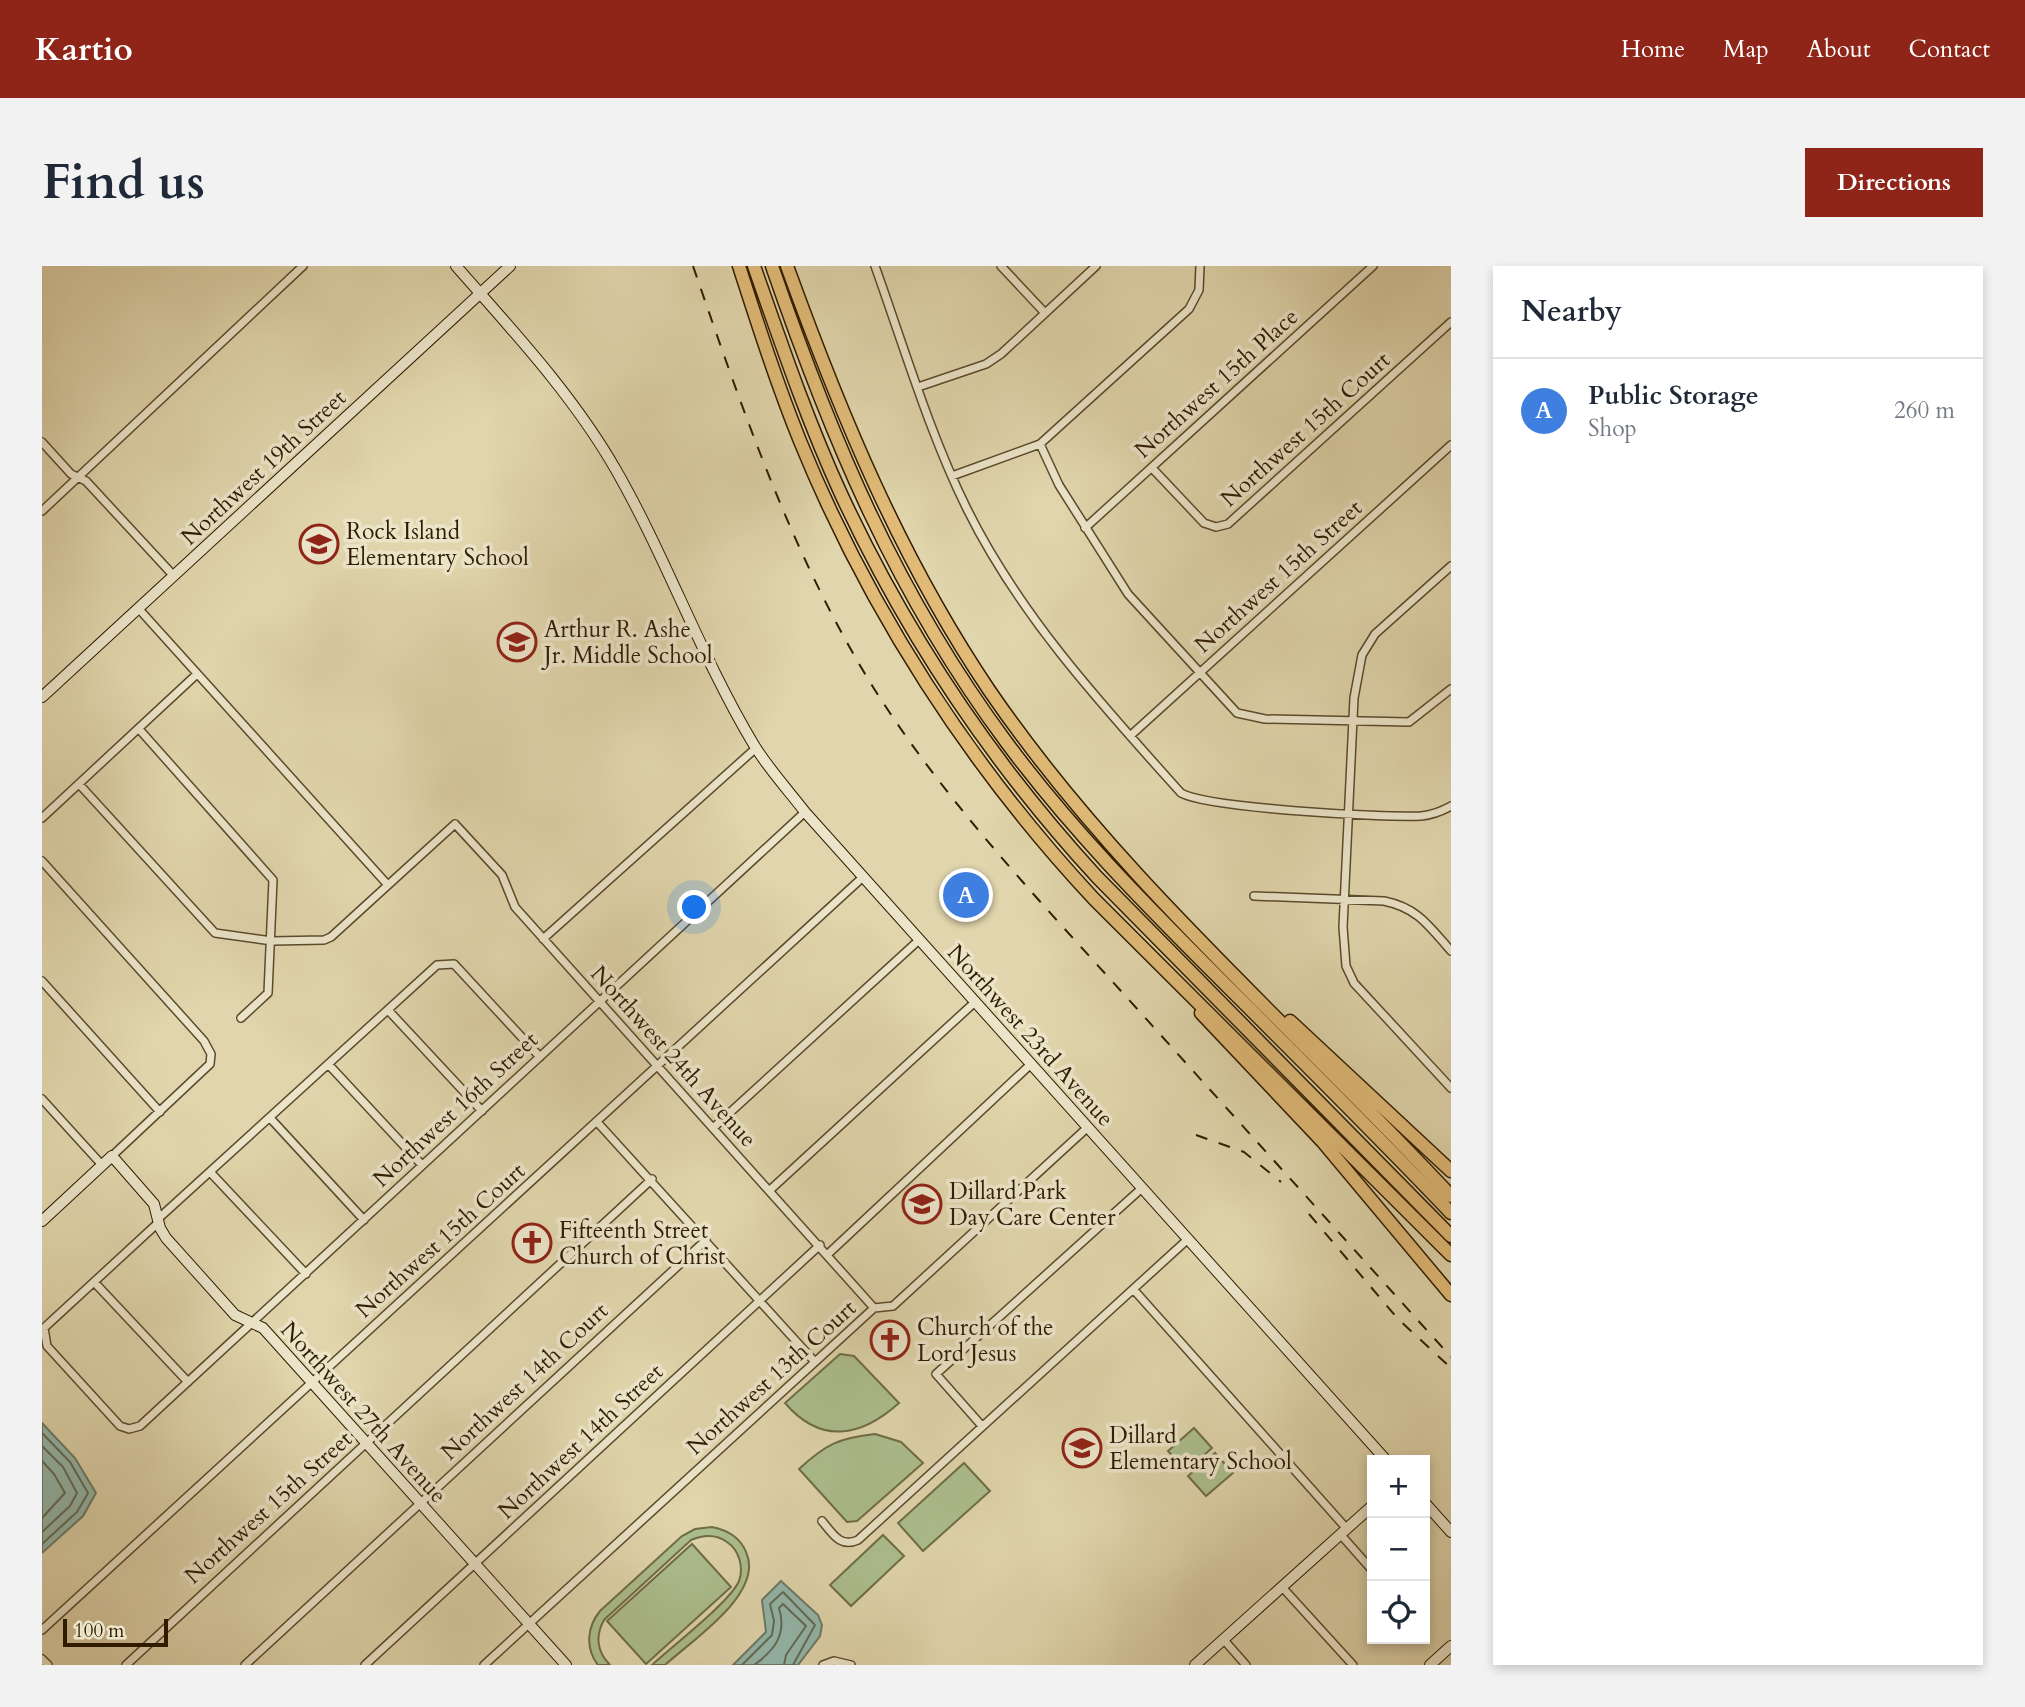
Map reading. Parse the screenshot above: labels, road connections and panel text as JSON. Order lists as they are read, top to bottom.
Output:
{
  "streets": {
    "street": [
      "Northwest 15th Place",
      "Northwest 15th Court",
      "Northwest 19th Street",
      "Northwest 15th Street",
      "Northwest 23rd Avenue",
      "Northwest 24th Avenue",
      "Northwest 16th Street",
      "Northwest 13th Court",
      "Northwest 14th Court",
      "Northwest 27th Avenue",
      "Northwest 14th Street"
    ]
  },
  "crossings": [
    ["Northwest 15th Place", "Northwest 15th Court"],
    ["Northwest 15th Court", "Northwest 23rd Avenue"],
    ["Northwest 15th Court", "Northwest 24th Avenue"],
    ["Northwest 15th Court", "Northwest 27th Avenue"],
    ["Northwest 19th Street", "Northwest 23rd Avenue"],
    ["Northwest 15th Street", "Northwest 27th Avenue"],
    ["Northwest 23rd Avenue", "Northwest 16th Street"],
    ["Northwest 23rd Avenue", "Northwest 13th Court"],
    ["Northwest 24th Avenue", "Northwest 16th Street"],
    ["Northwest 24th Avenue", "Northwest 13th Court"],
    ["Northwest 24th Avenue", "Northwest 14th Street"],
    ["Northwest 16th Street", "Northwest 27th Avenue"],
    ["Northwest 13th Court", "Northwest 27th Avenue"],
    ["Northwest 14th Court", "Northwest 27th Avenue"],
    ["Northwest 27th Avenue", "Northwest 14th Street"]
  ],
  "places": {
    "school or university": [
      "Rock Island Elementary School",
      "Arthur R. Ashe Jr. Middle School",
      "Dillard Park Day Care Center",
      "Dillard Elementary School"
    ],
    "church": ["Fifteenth Street Church of Christ", "Church of the Lord Jesus"]
  },
  "scale_bar": "100 m",
  "page": {
    "header": "Kartio",
    "nav": [
      "Home",
      "Map",
      "About",
      "Contact"
    ],
    "buttons": "Directions",
    "title": "Find us",
    "heading": "Nearby",
    "list": [
      {
        "mark": "A",
        "name": "Public Storage",
        "note": "Shop",
        "value": "260 m"
      }
    ],
    "pins": "A",
    "map_buttons": ["+", "−"],
    "scale": "100 m"
  }
}
